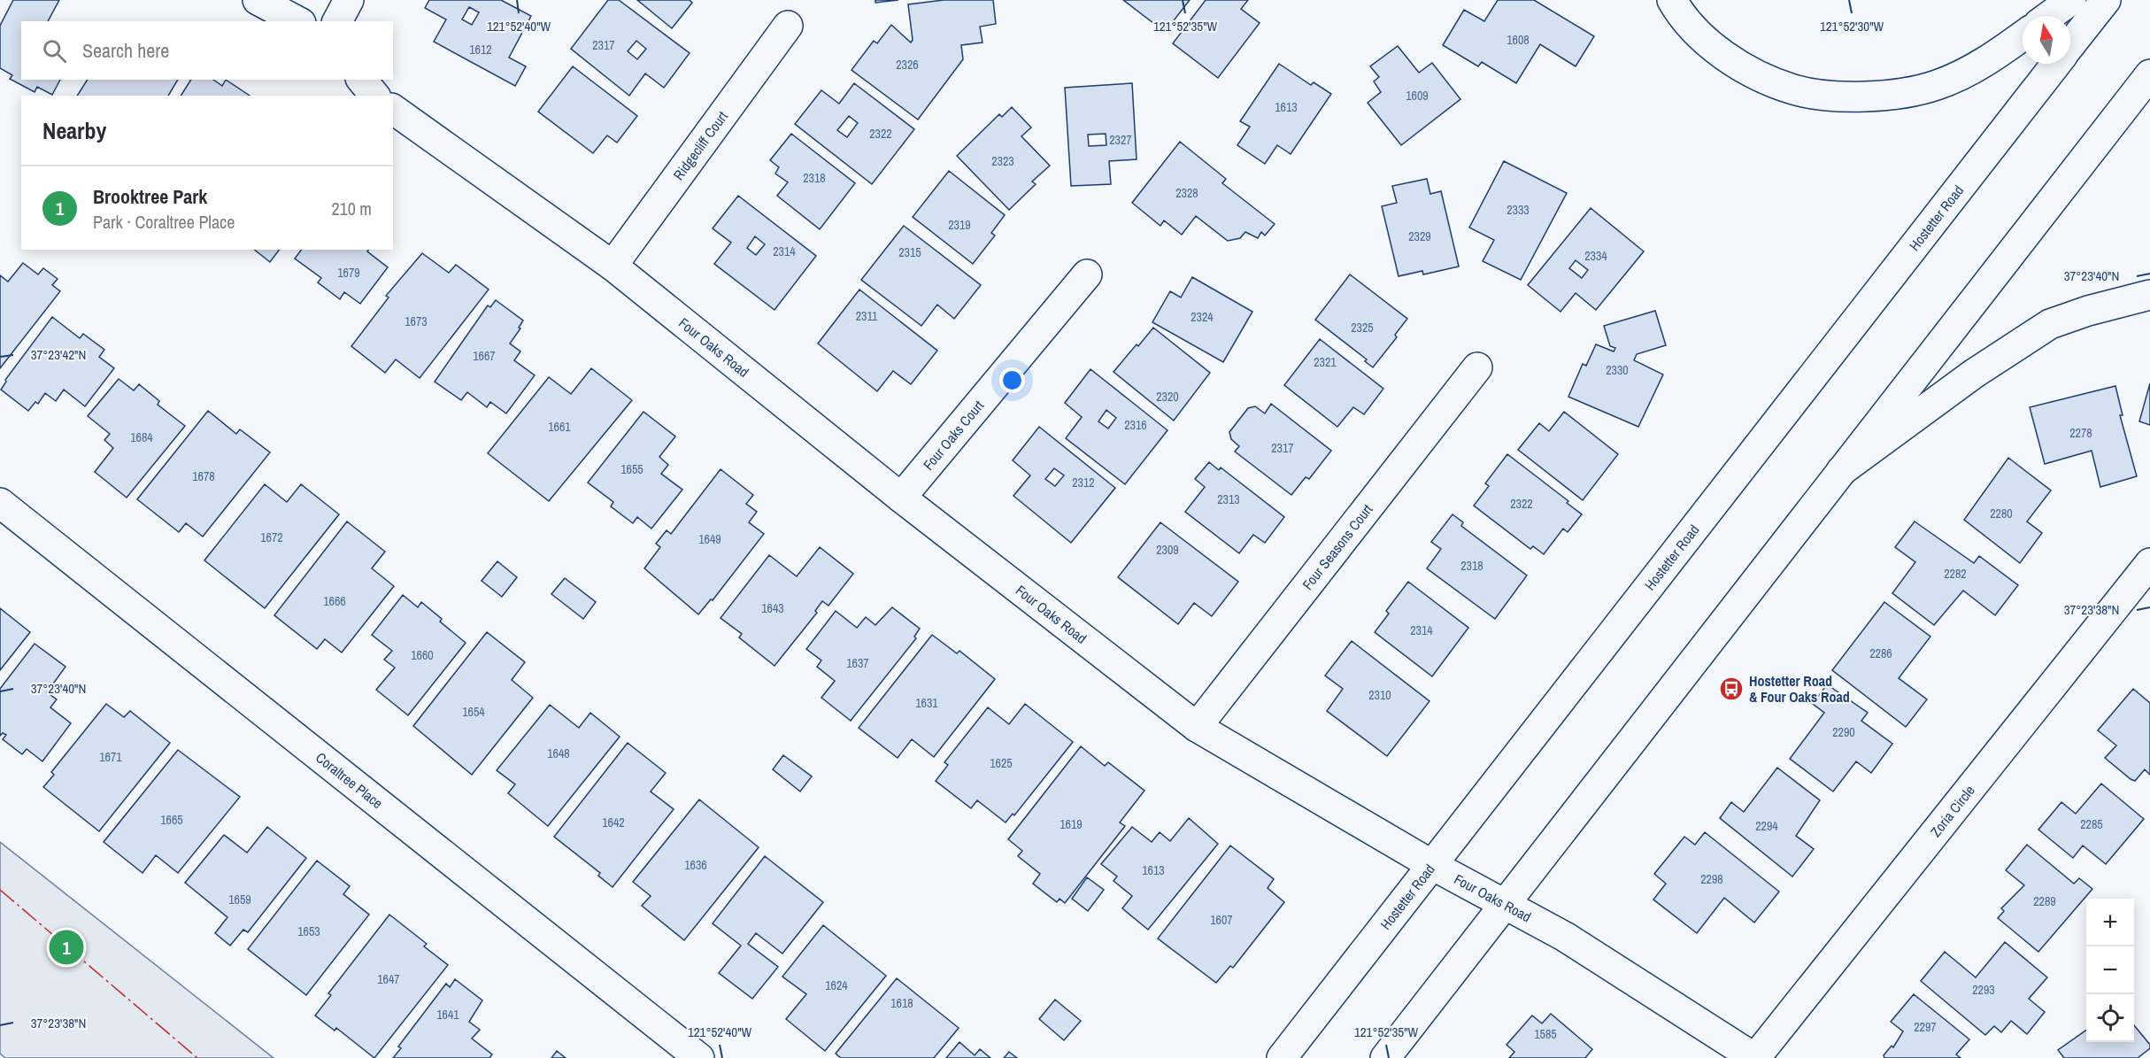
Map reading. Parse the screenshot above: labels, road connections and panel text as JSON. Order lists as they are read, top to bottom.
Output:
{
  "streets": {
    "main road": [
      "Ridgecliff Court",
      "Hostetter Road",
      "Four Oaks Road",
      "Four Oaks Court",
      "Four Seasons Court",
      "Coraltree Place",
      "Zoria Circle"
    ]
  },
  "crossings": [
    ["Ridgecliff Court", "Four Oaks Road"],
    ["Hostetter Road", "Four Oaks Road"],
    ["Four Oaks Road", "Four Oaks Court"],
    ["Four Oaks Road", "Four Seasons Court"],
    ["Four Oaks Road", "Zoria Circle"]
  ],
  "places": {
    "bus stop": ["Hostetter Road & Four Oaks Road"]
  },
  "house_numbers": [
    "1608",
    "2317",
    "1612",
    "2326",
    "1609",
    "1613",
    "2322",
    "2327",
    "2323",
    "2318",
    "2328",
    "2333",
    "2319",
    "2329",
    "2314",
    "2315",
    "2334",
    "1679",
    "2311",
    "2324",
    "1673",
    "2325",
    "1667",
    "2321",
    "2330",
    "2320",
    "2316",
    "1661",
    "2278",
    "1684",
    "2317",
    "1655",
    "1678",
    "2312",
    "2313",
    "2322",
    "2280",
    "1672",
    "1649",
    "2309",
    "2318",
    "2282",
    "1666",
    "1643",
    "2314",
    "2286",
    "1660",
    "1637",
    "2310",
    "1631",
    "1654",
    "2290",
    "1648",
    "1671",
    "1625",
    "1665",
    "1642",
    "1619",
    "2285",
    "2294",
    "1636",
    "1613",
    "2298",
    "1659",
    "2289",
    "1607",
    "1653",
    "1647",
    "1624",
    "2293",
    "1618",
    "1641",
    "2297",
    "1585"
  ],
  "north": "top",
  "page": {
    "search": "Search here",
    "heading": "Nearby",
    "list": [
      {
        "mark": "1",
        "name": "Brooktree Park",
        "note": "Park · Coraltree Place",
        "value": "210 m"
      }
    ],
    "map_buttons": ["+", "−"],
    "pins": "1"
  },
  "coordinates": [
    "121°52'30\"W",
    "121°52'40\"W",
    "121°52'35\"W",
    "37°23'40\"N",
    "37°23'42\"N",
    "37°23'38\"N"
  ]
}
